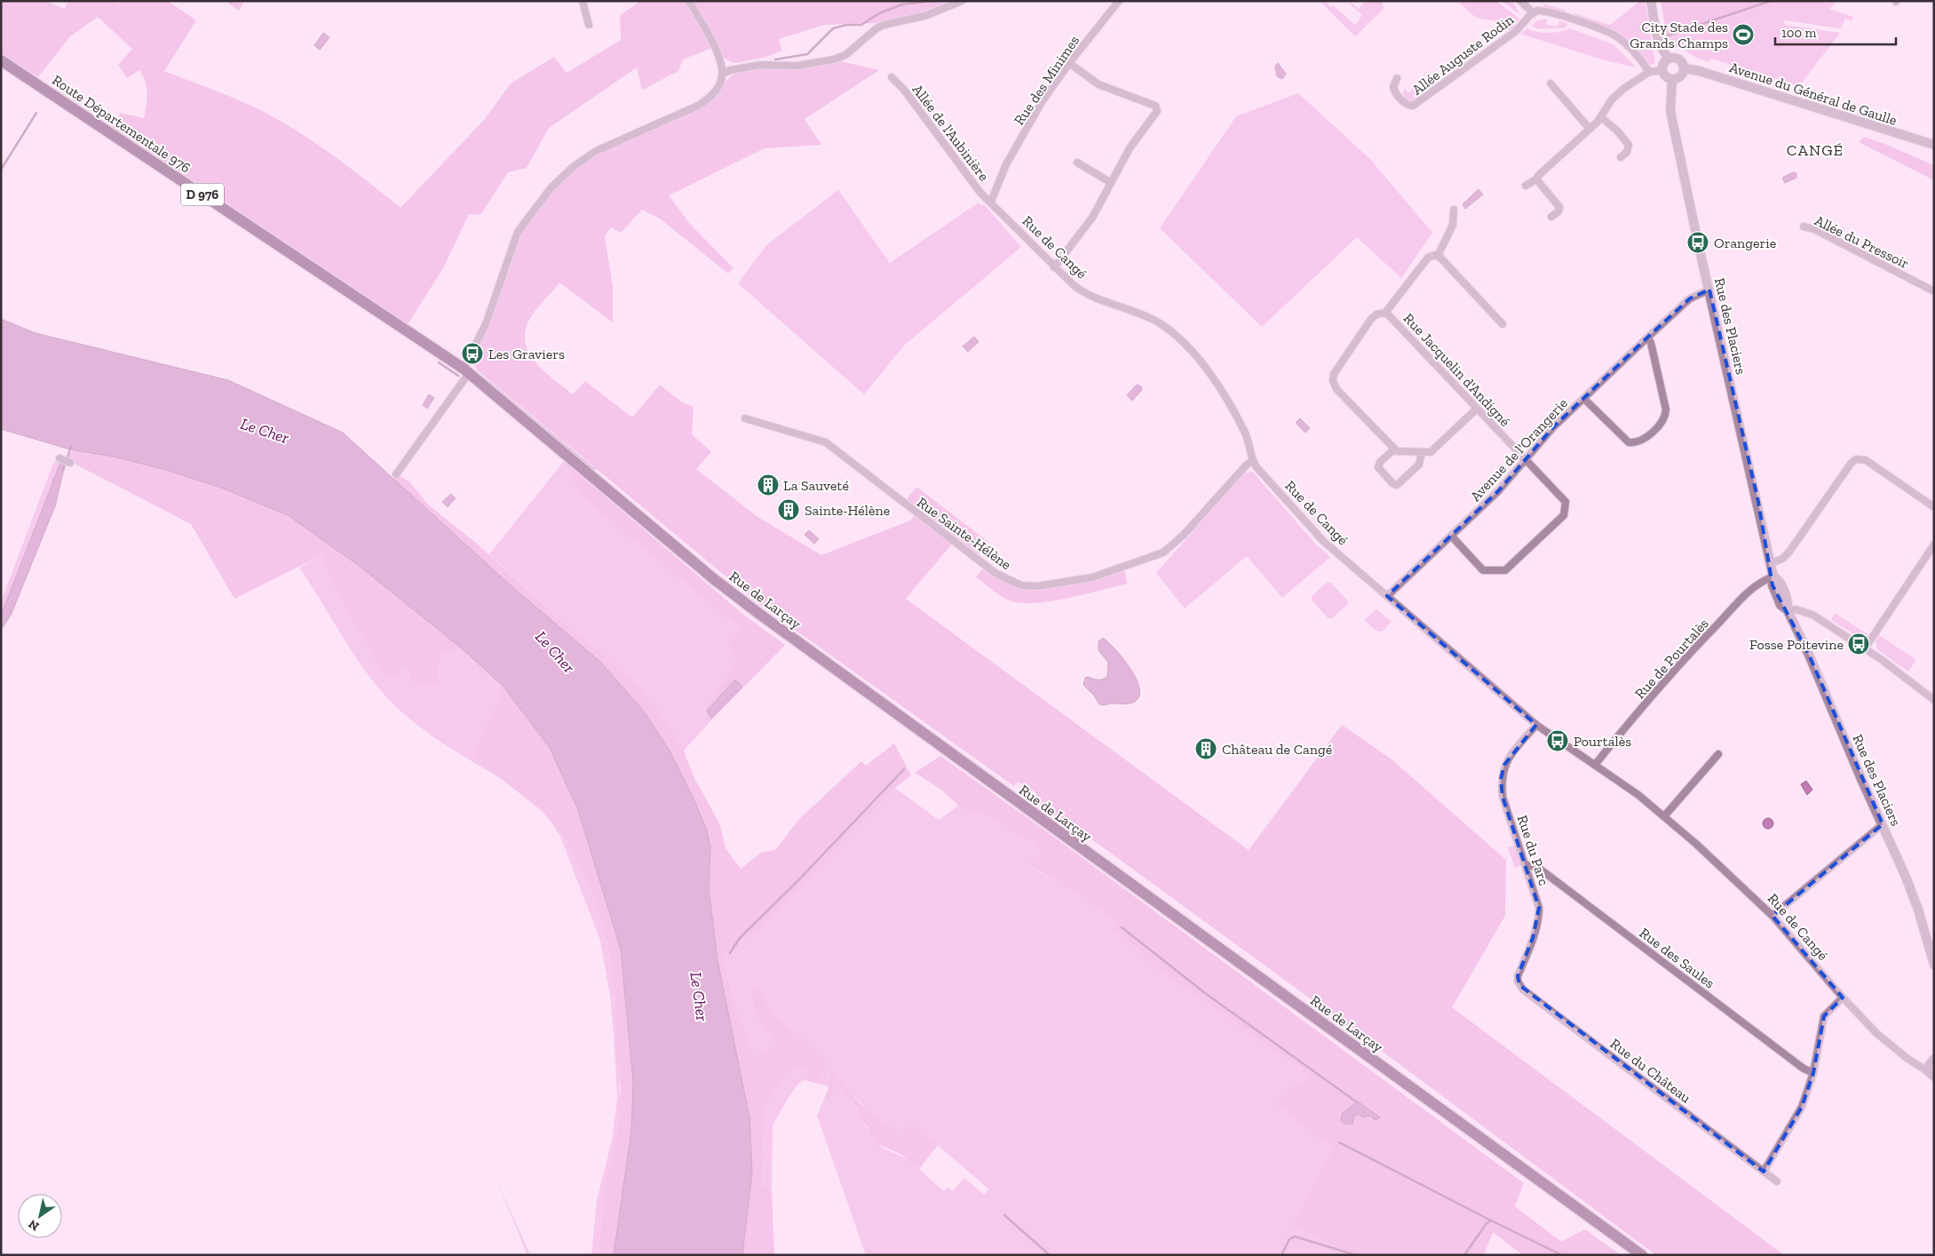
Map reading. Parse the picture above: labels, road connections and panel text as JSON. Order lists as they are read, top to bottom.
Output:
{
  "streets": {
    "main road": ["Route Départementale 976", "D 976", "Rue de Larçay"],
    "street": [
      "Allée Auguste Rodin",
      "Rue des Minimes",
      "Avenue du Général de Gaulle",
      "Allée de l'Aubinière",
      "Allée du Pressoir",
      "Rue de Cangé",
      "Rue des Placiers",
      "Rue Jacquelin d'Andigné",
      "Avenue de l'Orangerie",
      "Rue Sainte-Hélène",
      "Rue de Pourtalès",
      "Rue du Parc",
      "Rue des Saules",
      "Rue du Château"
    ]
  },
  "crossings": [
    ["Rue des Minimes", "Allée de l'Aubinière"],
    ["Rue des Minimes", "Rue de Cangé"],
    ["Avenue du Général de Gaulle", "Rue des Placiers"],
    ["Route Départementale 976", "Rue de Larçay"],
    ["Allée de l'Aubinière", "Rue de Cangé"],
    ["Rue de Cangé", "Avenue de l'Orangerie"],
    ["Rue de Cangé", "Rue Sainte-Hélène"],
    ["Rue de Cangé", "Rue de Pourtalès"],
    ["Rue de Cangé", "Rue du Parc"],
    ["Rue des Placiers", "Avenue de l'Orangerie"],
    ["Rue des Placiers", "Rue de Pourtalès"],
    ["Rue Jacquelin d'Andigné", "Avenue de l'Orangerie"],
    ["Rue du Parc", "Rue des Saules"],
    ["Rue du Parc", "Rue du Château"]
  ],
  "districts": ["CANGÉ"],
  "water": ["Le Cher"],
  "places": {
    "sports": ["City Stade des Grands Champs"],
    "bus stop": [
      "Orangerie",
      "Les Graviers",
      "Fosse Poitevine",
      "Pourtalès"
    ],
    "building": ["La Sauveté", "Sainte-Hélène", "Château de Cangé"]
  },
  "scale_bar": "100 m",
  "north": "bottom left"
}
